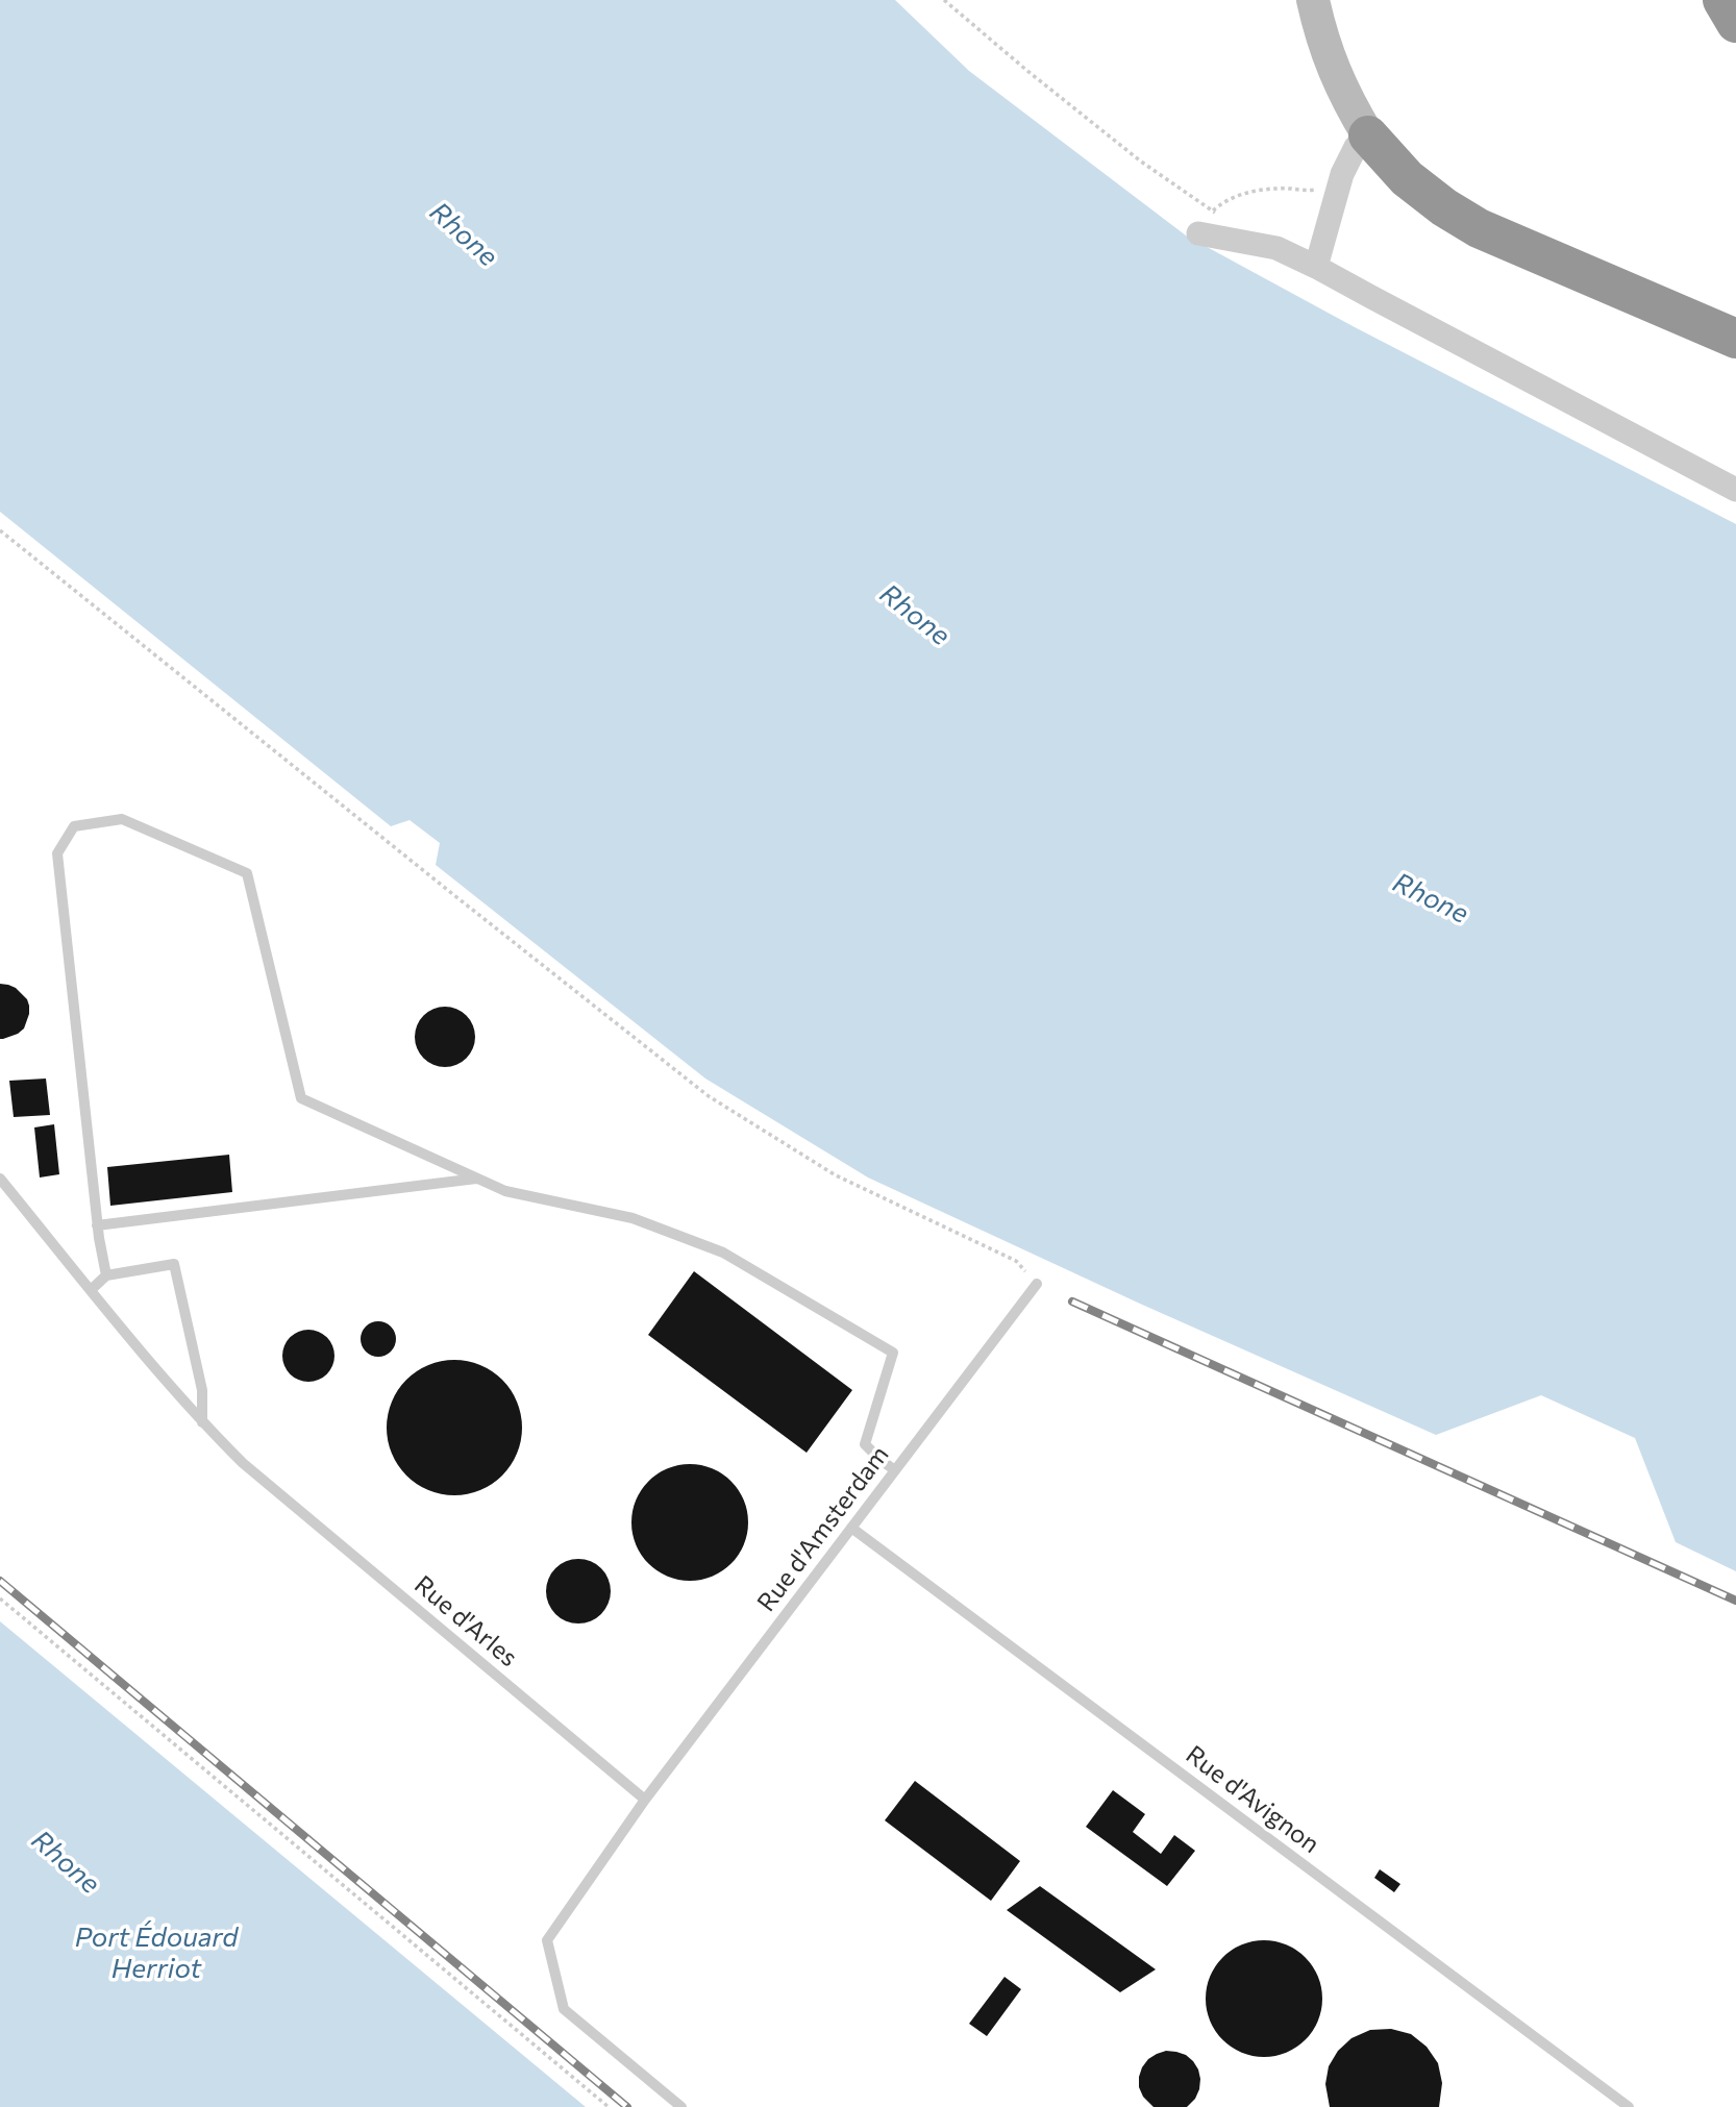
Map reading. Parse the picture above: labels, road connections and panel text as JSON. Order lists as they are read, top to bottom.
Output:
{
  "streets": {
    "lane": ["Rue d'Amsterdam", "Rue d'Arles", "Rue d'Avignon"]
  },
  "crossings": [
    ["Rue d'Amsterdam", "Rue d'Arles"],
    ["Rue d'Amsterdam", "Rue d'Avignon"]
  ],
  "water": ["Rhone", "Port Édouard Herriot"]
}
